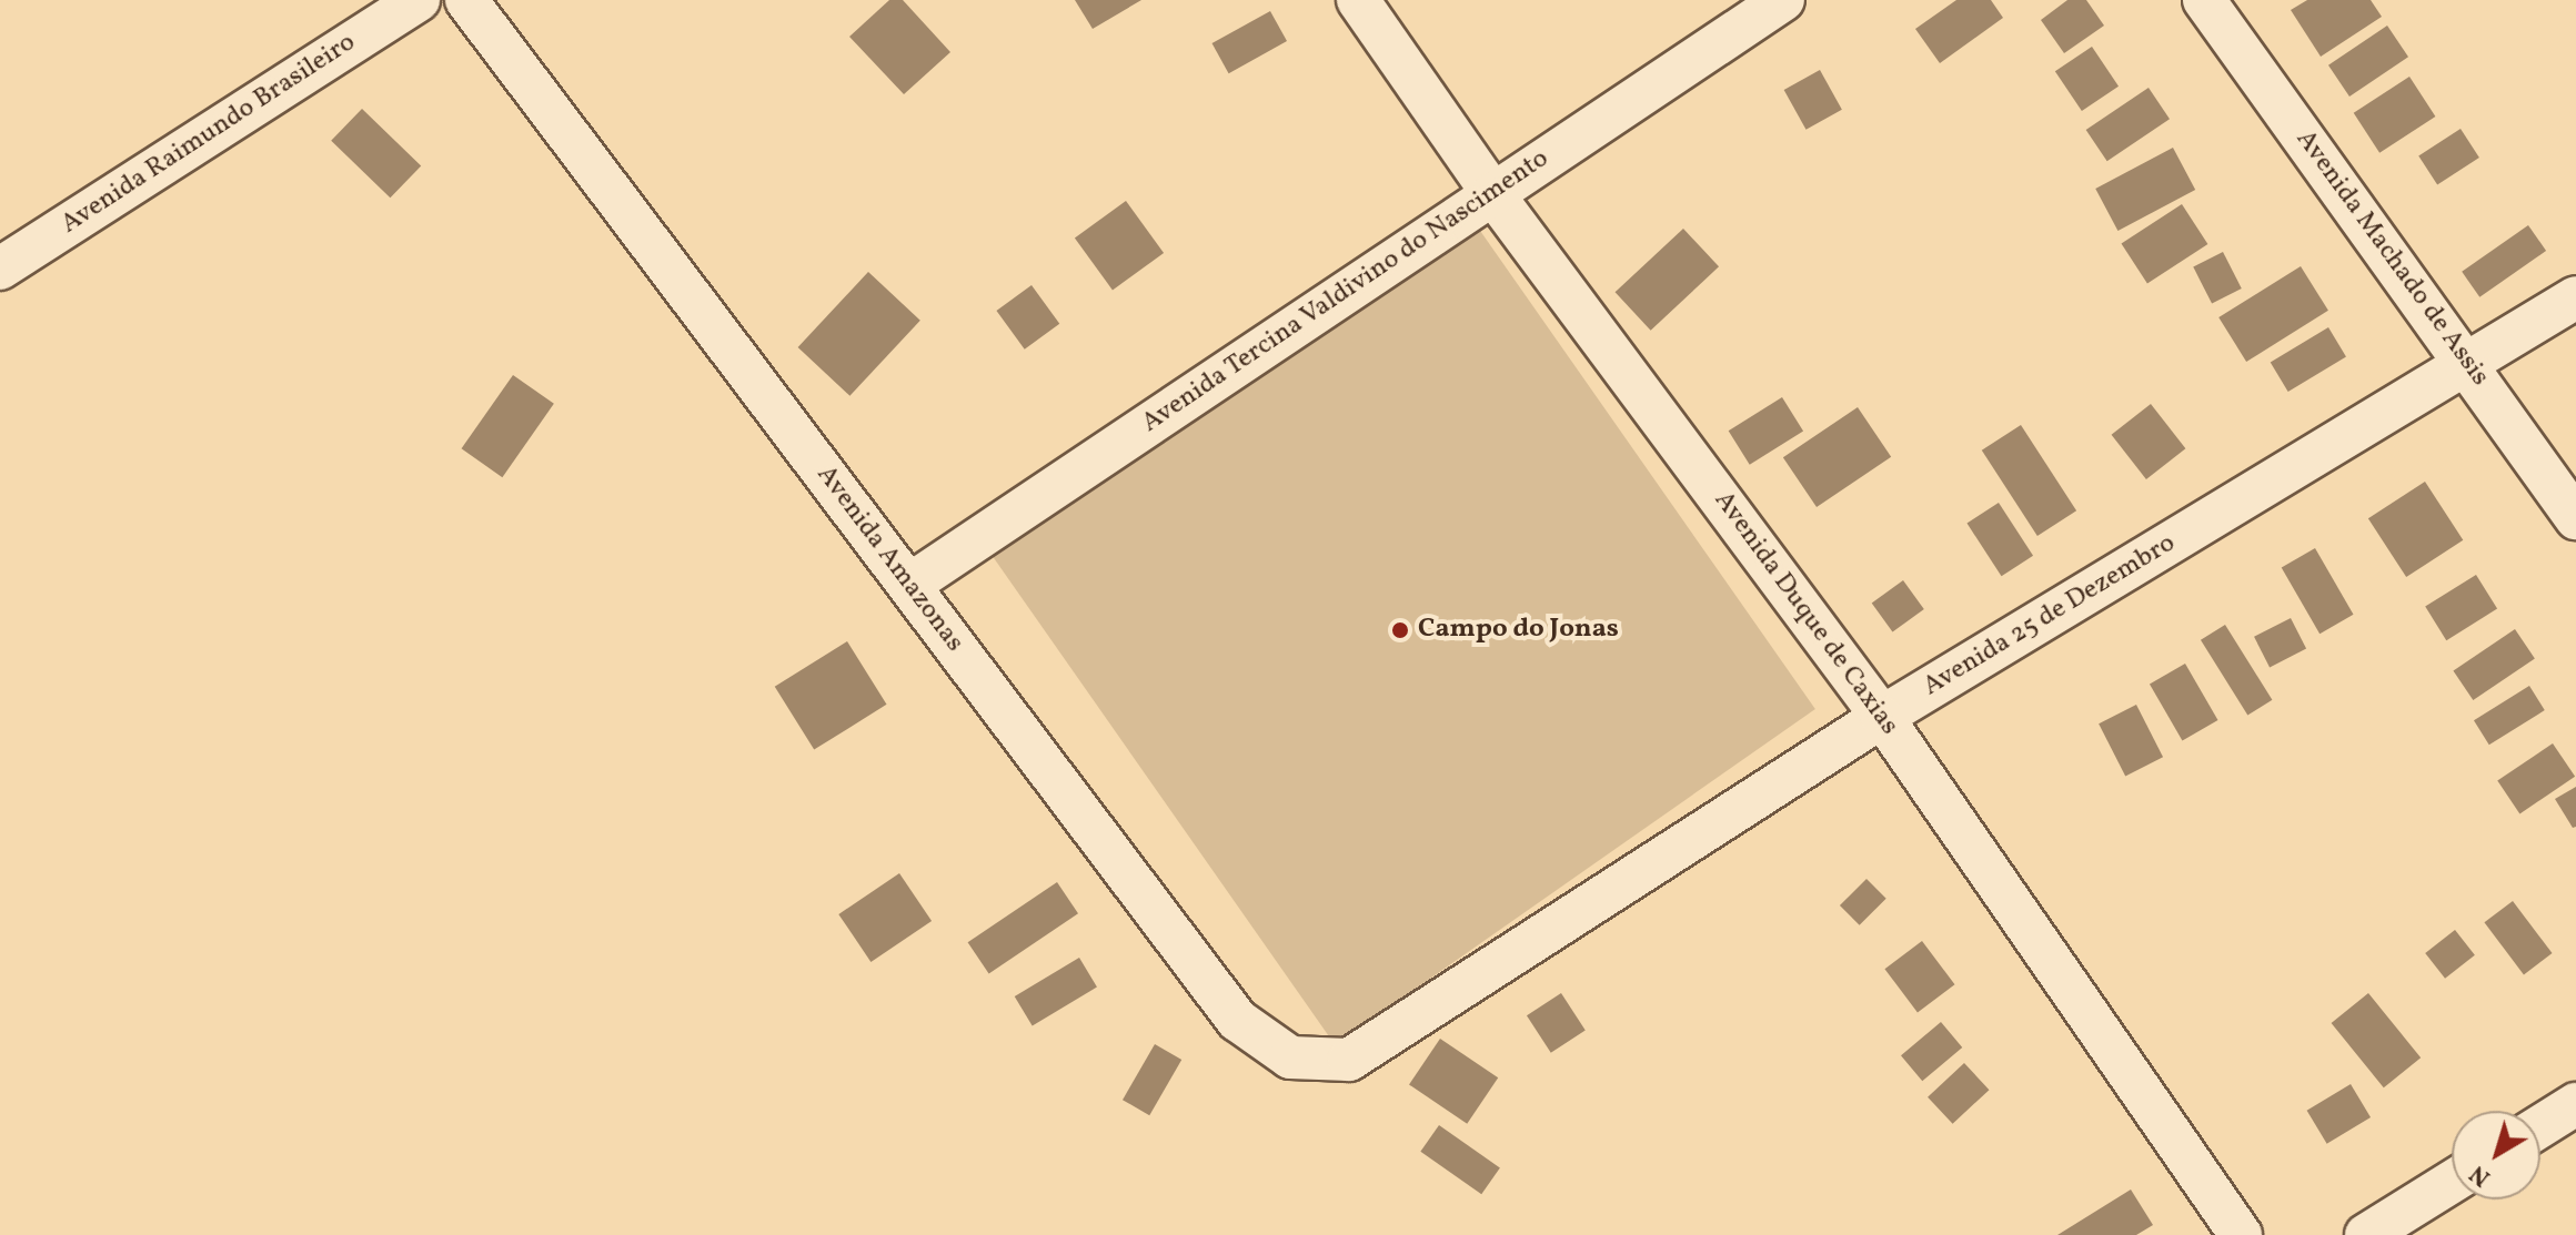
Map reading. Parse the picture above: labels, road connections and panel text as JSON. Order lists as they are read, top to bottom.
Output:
{
  "streets": {
    "street": [
      "Avenida Raimundo Brasileiro",
      "Avenida Machado de Assis",
      "Avenida Tercina Valdivino do Nascimento",
      "Avenida Amazonas",
      "Avenida Duque de Caxias",
      "Avenida 25 de Dezembro"
    ]
  },
  "crossings": [
    ["Avenida Machado de Assis", "Avenida 25 de Dezembro"],
    ["Avenida Tercina Valdivino do Nascimento", "Avenida Amazonas"],
    ["Avenida Tercina Valdivino do Nascimento", "Avenida Duque de Caxias"],
    ["Avenida Amazonas", "Avenida 25 de Dezembro"],
    ["Avenida Duque de Caxias", "Avenida 25 de Dezembro"]
  ],
  "places": ["Campo do Jonas"],
  "north": "bottom left"
}
